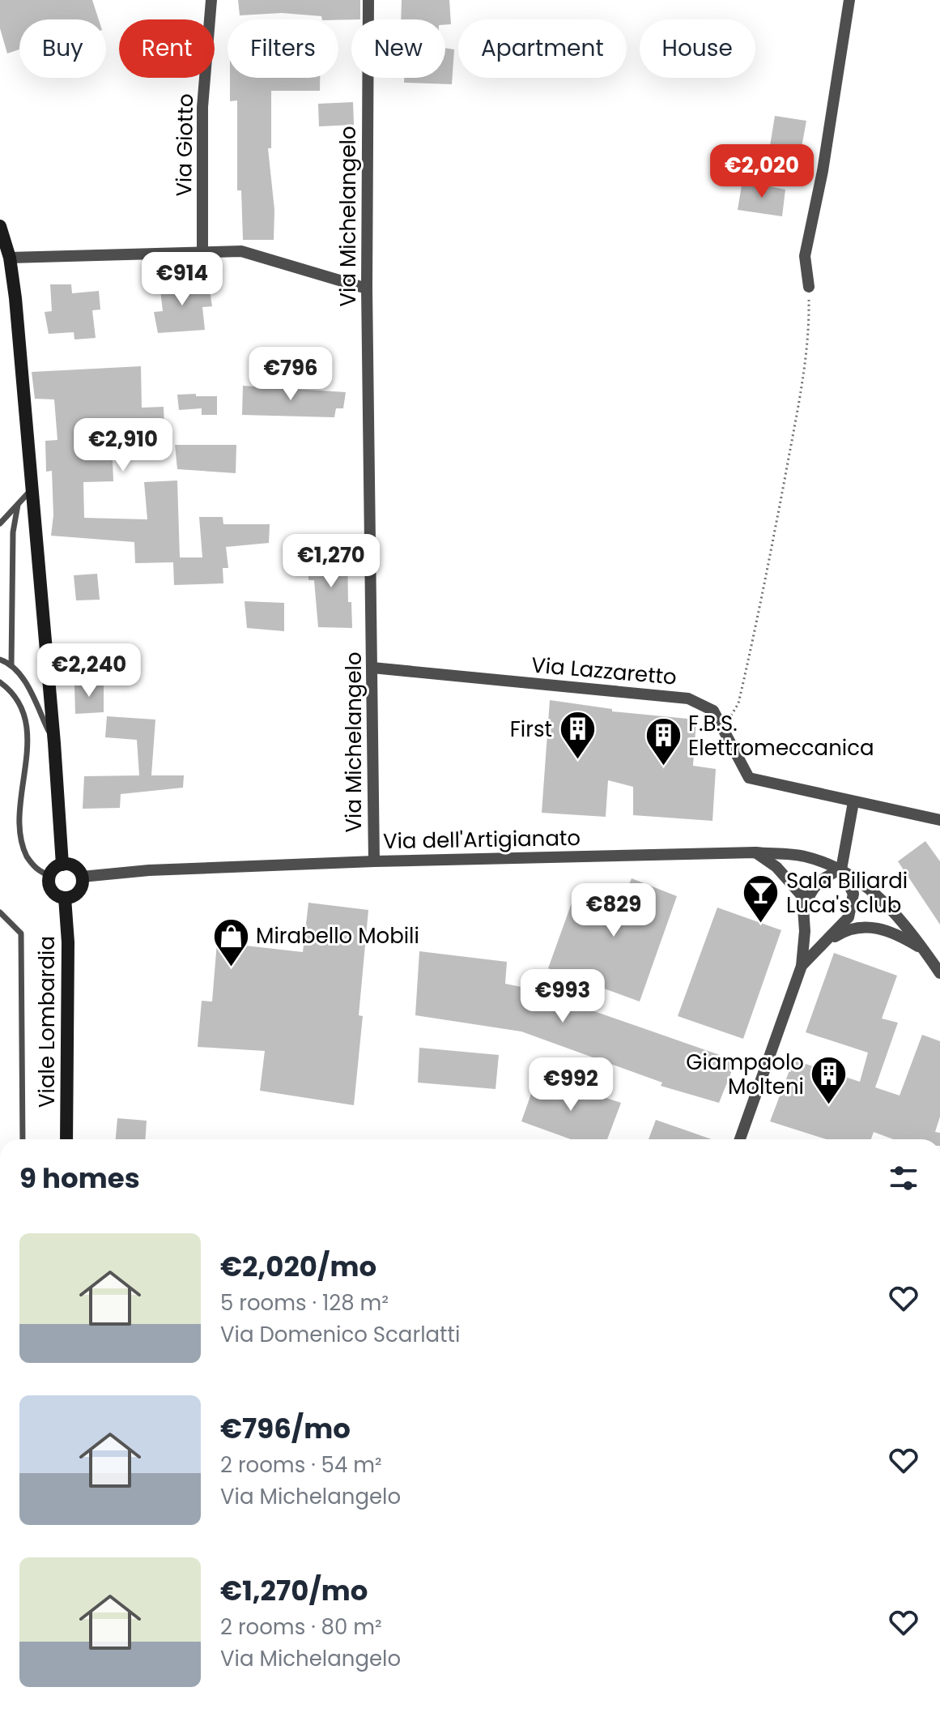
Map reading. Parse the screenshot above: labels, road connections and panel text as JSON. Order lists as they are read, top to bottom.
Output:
{
  "streets": {
    "main road": ["Viale Lombardia"],
    "street": [
      "Via Giotto",
      "Via Michelangelo",
      "Via Lazzaretto",
      "Via dell'Artigianato"
    ]
  },
  "crossings": [
    ["Via Michelangelo", "Via Lazzaretto"],
    ["Via Michelangelo", "Via dell'Artigianato"],
    ["Via dell'Artigianato", "Viale Lombardia"]
  ],
  "places": {
    "building": ["First", "F.B.S. Elettromeccanica", "Giampaolo Molteni"],
    "bar": ["Sala Biliardi Luca's club"],
    "shop": ["Mirabello Mobili"]
  },
  "page": {
    "chip": [
      "Buy",
      "Rent",
      "Filters",
      "New",
      "Apartment",
      "House"
    ],
    "price": [
      "€2,020",
      "€914",
      "€796",
      "€2,910",
      "€1,270",
      "€2,240",
      "€829",
      "€993",
      "€992"
    ],
    "heading": "9 homes",
    "list": [
      {
        "name": "€2,020/mo",
        "note": "5 rooms · 128 m² · Via Domenico Scarlatti"
      },
      {
        "name": "€796/mo",
        "note": "2 rooms · 54 m² · Via Michelangelo"
      },
      {
        "name": "€1,270/mo",
        "note": "2 rooms · 80 m² · Via Michelangelo"
      }
    ]
  }
}
